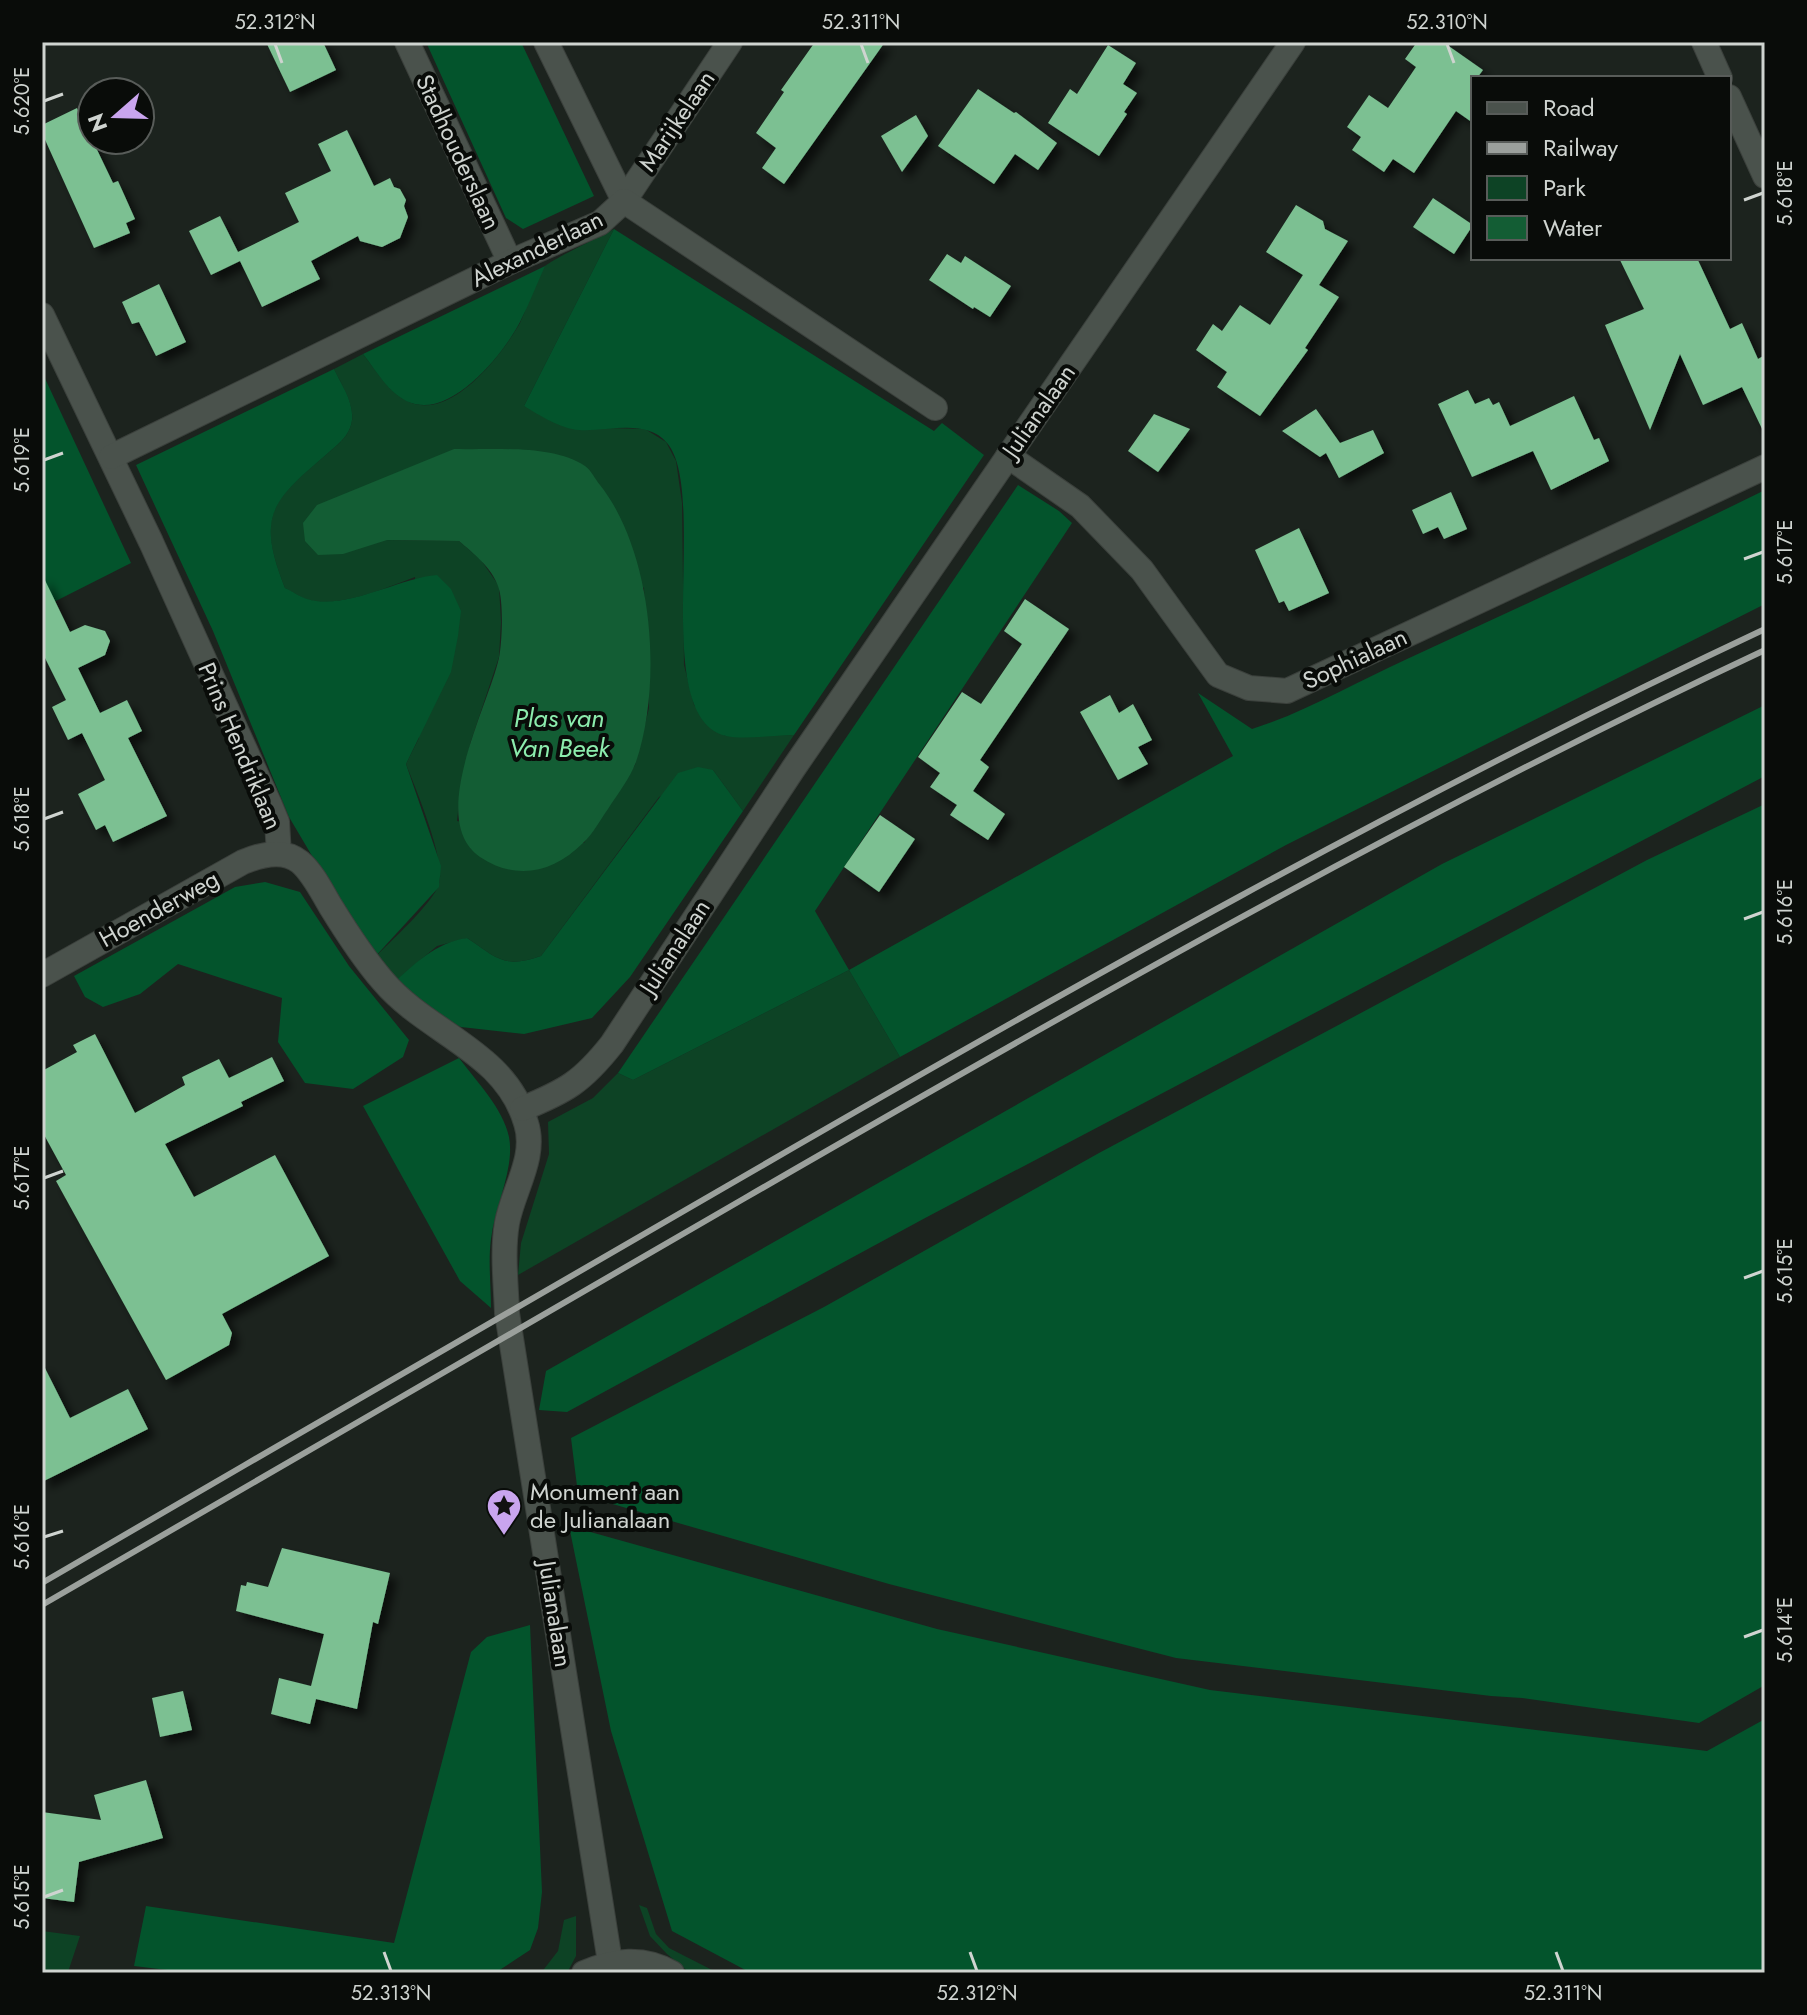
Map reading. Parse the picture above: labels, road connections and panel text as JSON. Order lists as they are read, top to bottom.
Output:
{
  "streets": {
    "street": [
      "Marijkelaan",
      "Stadhouderslaan",
      "Alexanderlaan",
      "Julianalaan",
      "Sophialaan",
      "Prins Hendriklaan",
      "Hoenderweg"
    ]
  },
  "crossings": [
    ["Marijkelaan", "Alexanderlaan"],
    ["Stadhouderslaan", "Alexanderlaan"],
    ["Alexanderlaan", "Prins Hendriklaan"],
    ["Julianalaan", "Sophialaan"],
    ["Julianalaan", "Prins Hendriklaan"],
    ["Prins Hendriklaan", "Hoenderweg"]
  ],
  "water": ["Plas van Van Beek"],
  "places": {
    "place": ["Monument aan de Julianalaan"]
  },
  "legend": [
    "Road",
    "Railway",
    "Park",
    "Water"
  ],
  "north": "left",
  "coordinates": [
    "52.312°N",
    "52.311°N",
    "52.310°N",
    "5.620°E",
    "5.618°E",
    "5.619°E",
    "5.617°E",
    "5.616°E",
    "5.615°E",
    "5.614°E",
    "52.313°N"
  ]
}
